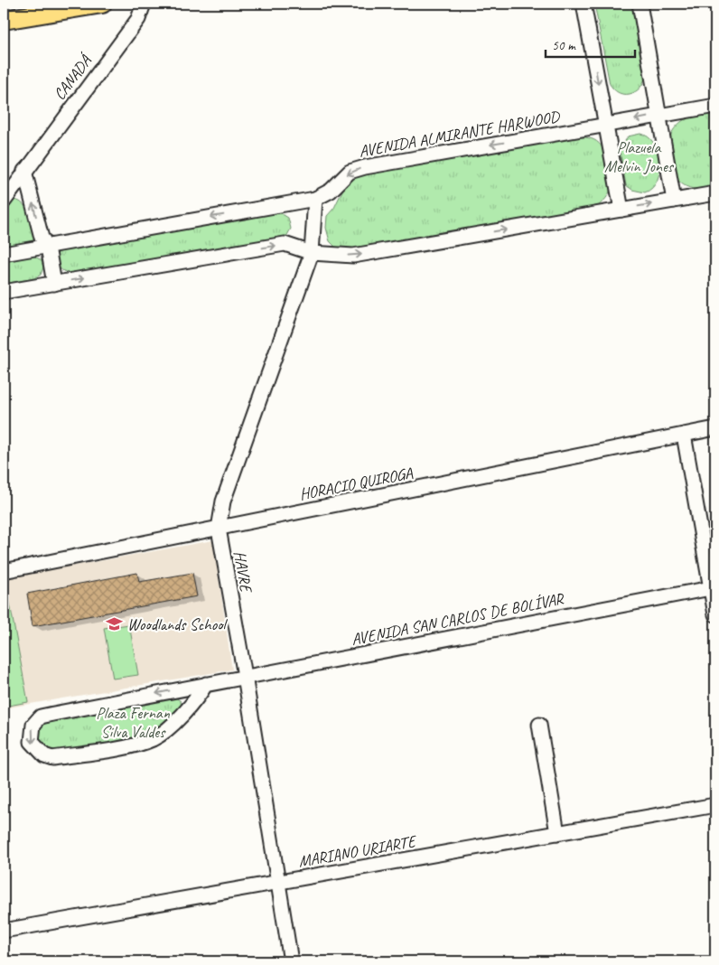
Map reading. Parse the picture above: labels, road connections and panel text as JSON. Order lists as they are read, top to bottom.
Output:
{
  "streets": {
    "street": [
      "CANADÁ",
      "AVENIDA ALMIRANTE HARWOOD",
      "HORACIO QUIROGA",
      "HAVRE",
      "AVENIDA SAN CARLOS DE BOLÍVAR",
      "MARIANO URIARTE"
    ]
  },
  "crossings": [
    ["AVENIDA ALMIRANTE HARWOOD", "HAVRE"],
    ["HORACIO QUIROGA", "HAVRE"],
    ["HAVRE", "AVENIDA SAN CARLOS DE BOLÍVAR"],
    ["HAVRE", "MARIANO URIARTE"]
  ],
  "parks": ["Plazuela Melvin Jones", "Plaza Fernan Silva Valdes"],
  "places": {
    "school or university": ["Woodlands School"]
  },
  "scale_bar": "50 m"
}
